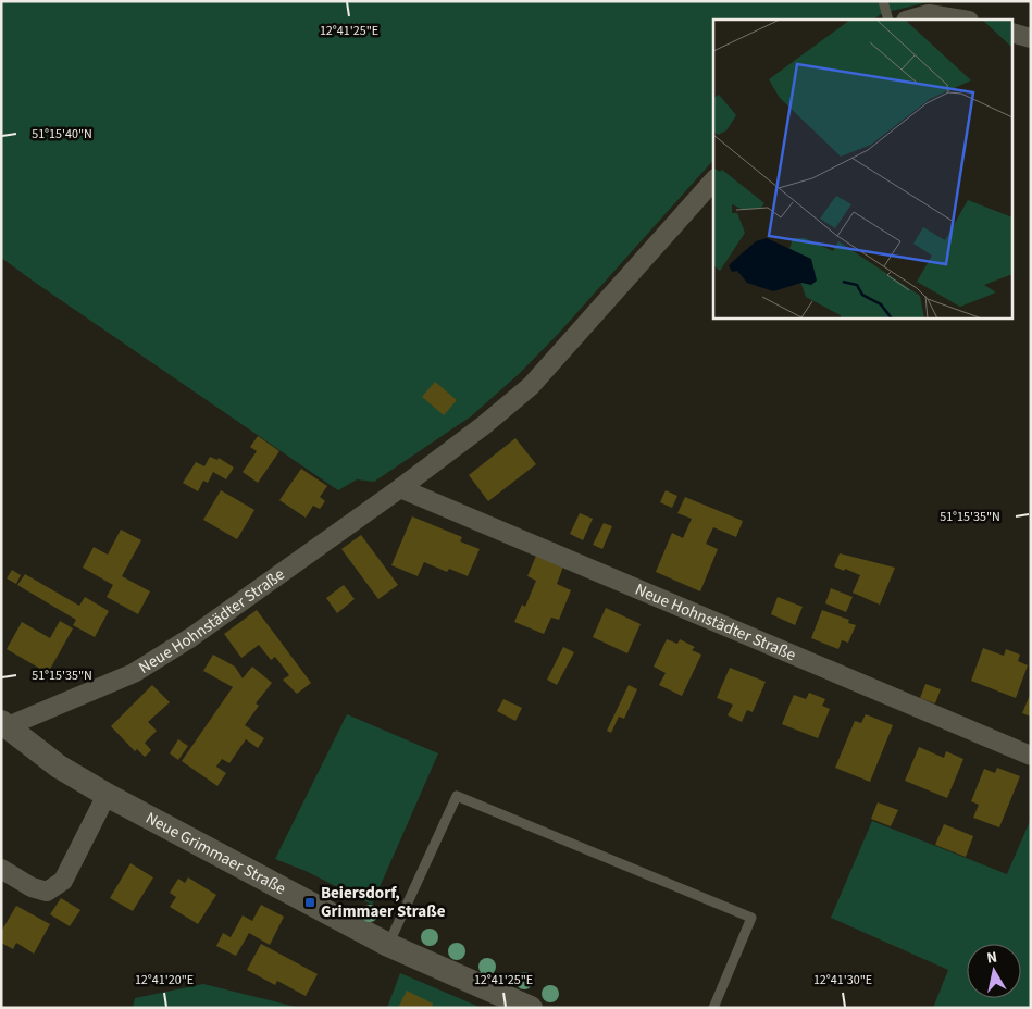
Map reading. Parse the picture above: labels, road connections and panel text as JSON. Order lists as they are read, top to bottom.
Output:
{
  "streets": {
    "street": ["Neue Hohnstädter Straße", "Neue Grimmaer Straße"]
  },
  "crossings": [
    ["Neue Hohnstädter Straße", "Neue Grimmaer Straße"]
  ],
  "places": {
    "transit": ["Beiersdorf, Grimmaer Straße"]
  },
  "north": "top",
  "coordinates": [
    "12°41'25\"E",
    "51°15'40\"N",
    "51°15'35\"N",
    "12°41'20\"E",
    "12°41'30\"E"
  ]
}
